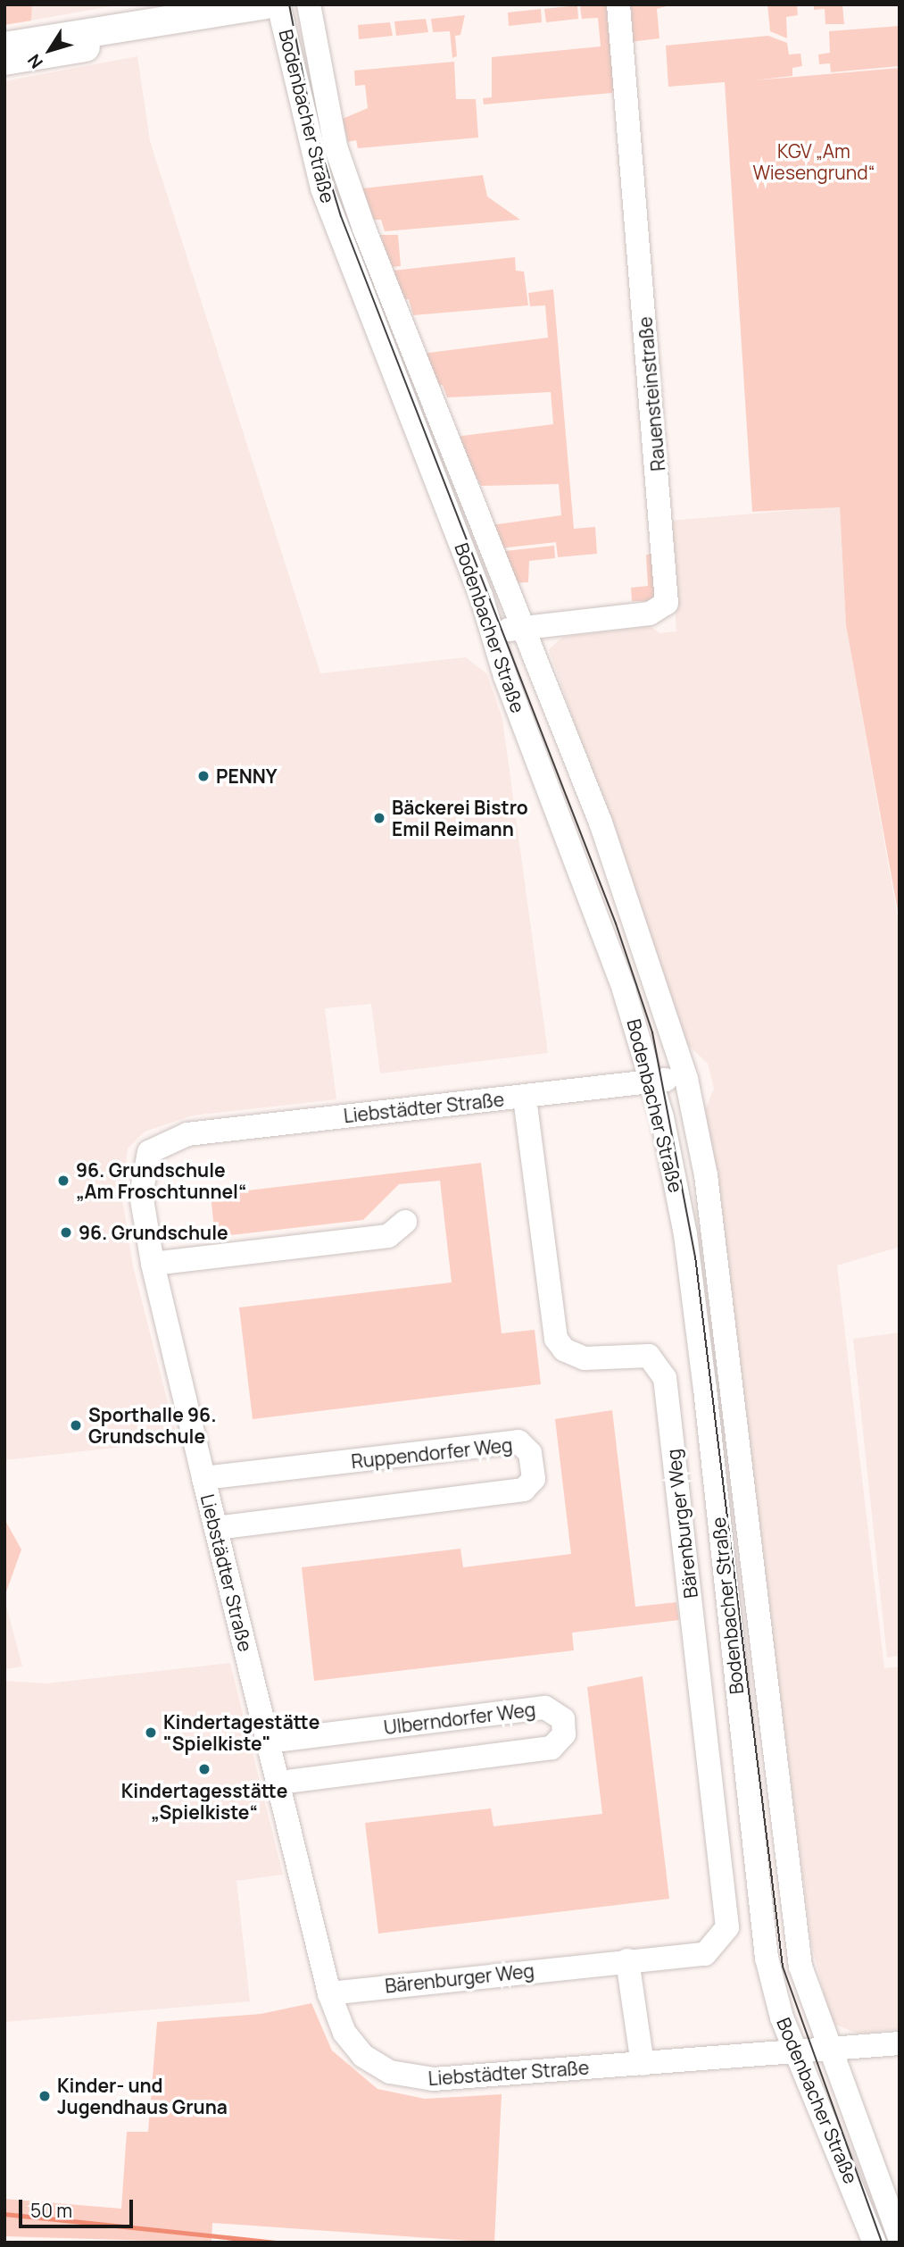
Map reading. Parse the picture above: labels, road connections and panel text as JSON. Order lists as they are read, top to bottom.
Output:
{
  "streets": {
    "street": [
      "Bodenbacher Straße",
      "Rauensteinstraße",
      "Liebstädter Straße",
      "Ruppendorfer Weg",
      "Bärenburger Weg",
      "Ulberndorfer Weg"
    ]
  },
  "crossings": [
    ["Bodenbacher Straße", "Rauensteinstraße"],
    ["Bodenbacher Straße", "Liebstädter Straße"],
    ["Liebstädter Straße", "Ruppendorfer Weg"],
    ["Liebstädter Straße", "Bärenburger Weg"],
    ["Liebstädter Straße", "Ulberndorfer Weg"]
  ],
  "parks": ["KGV „Am Wiesengrund“"],
  "places": [
    "PENNY",
    "Bäckerei Bistro Emil Reimann",
    "96. Grundschule „Am Froschtunnel“",
    "96. Grundschule",
    "Sporthalle 96. Grundschule",
    "Kindertagestätte \"Spielkiste\"",
    "Kindertagesstätte „Spielkiste“",
    "Kinder- und Jugendhaus Gruna"
  ],
  "scale_bar": "50 m",
  "north": "bottom left"
}
